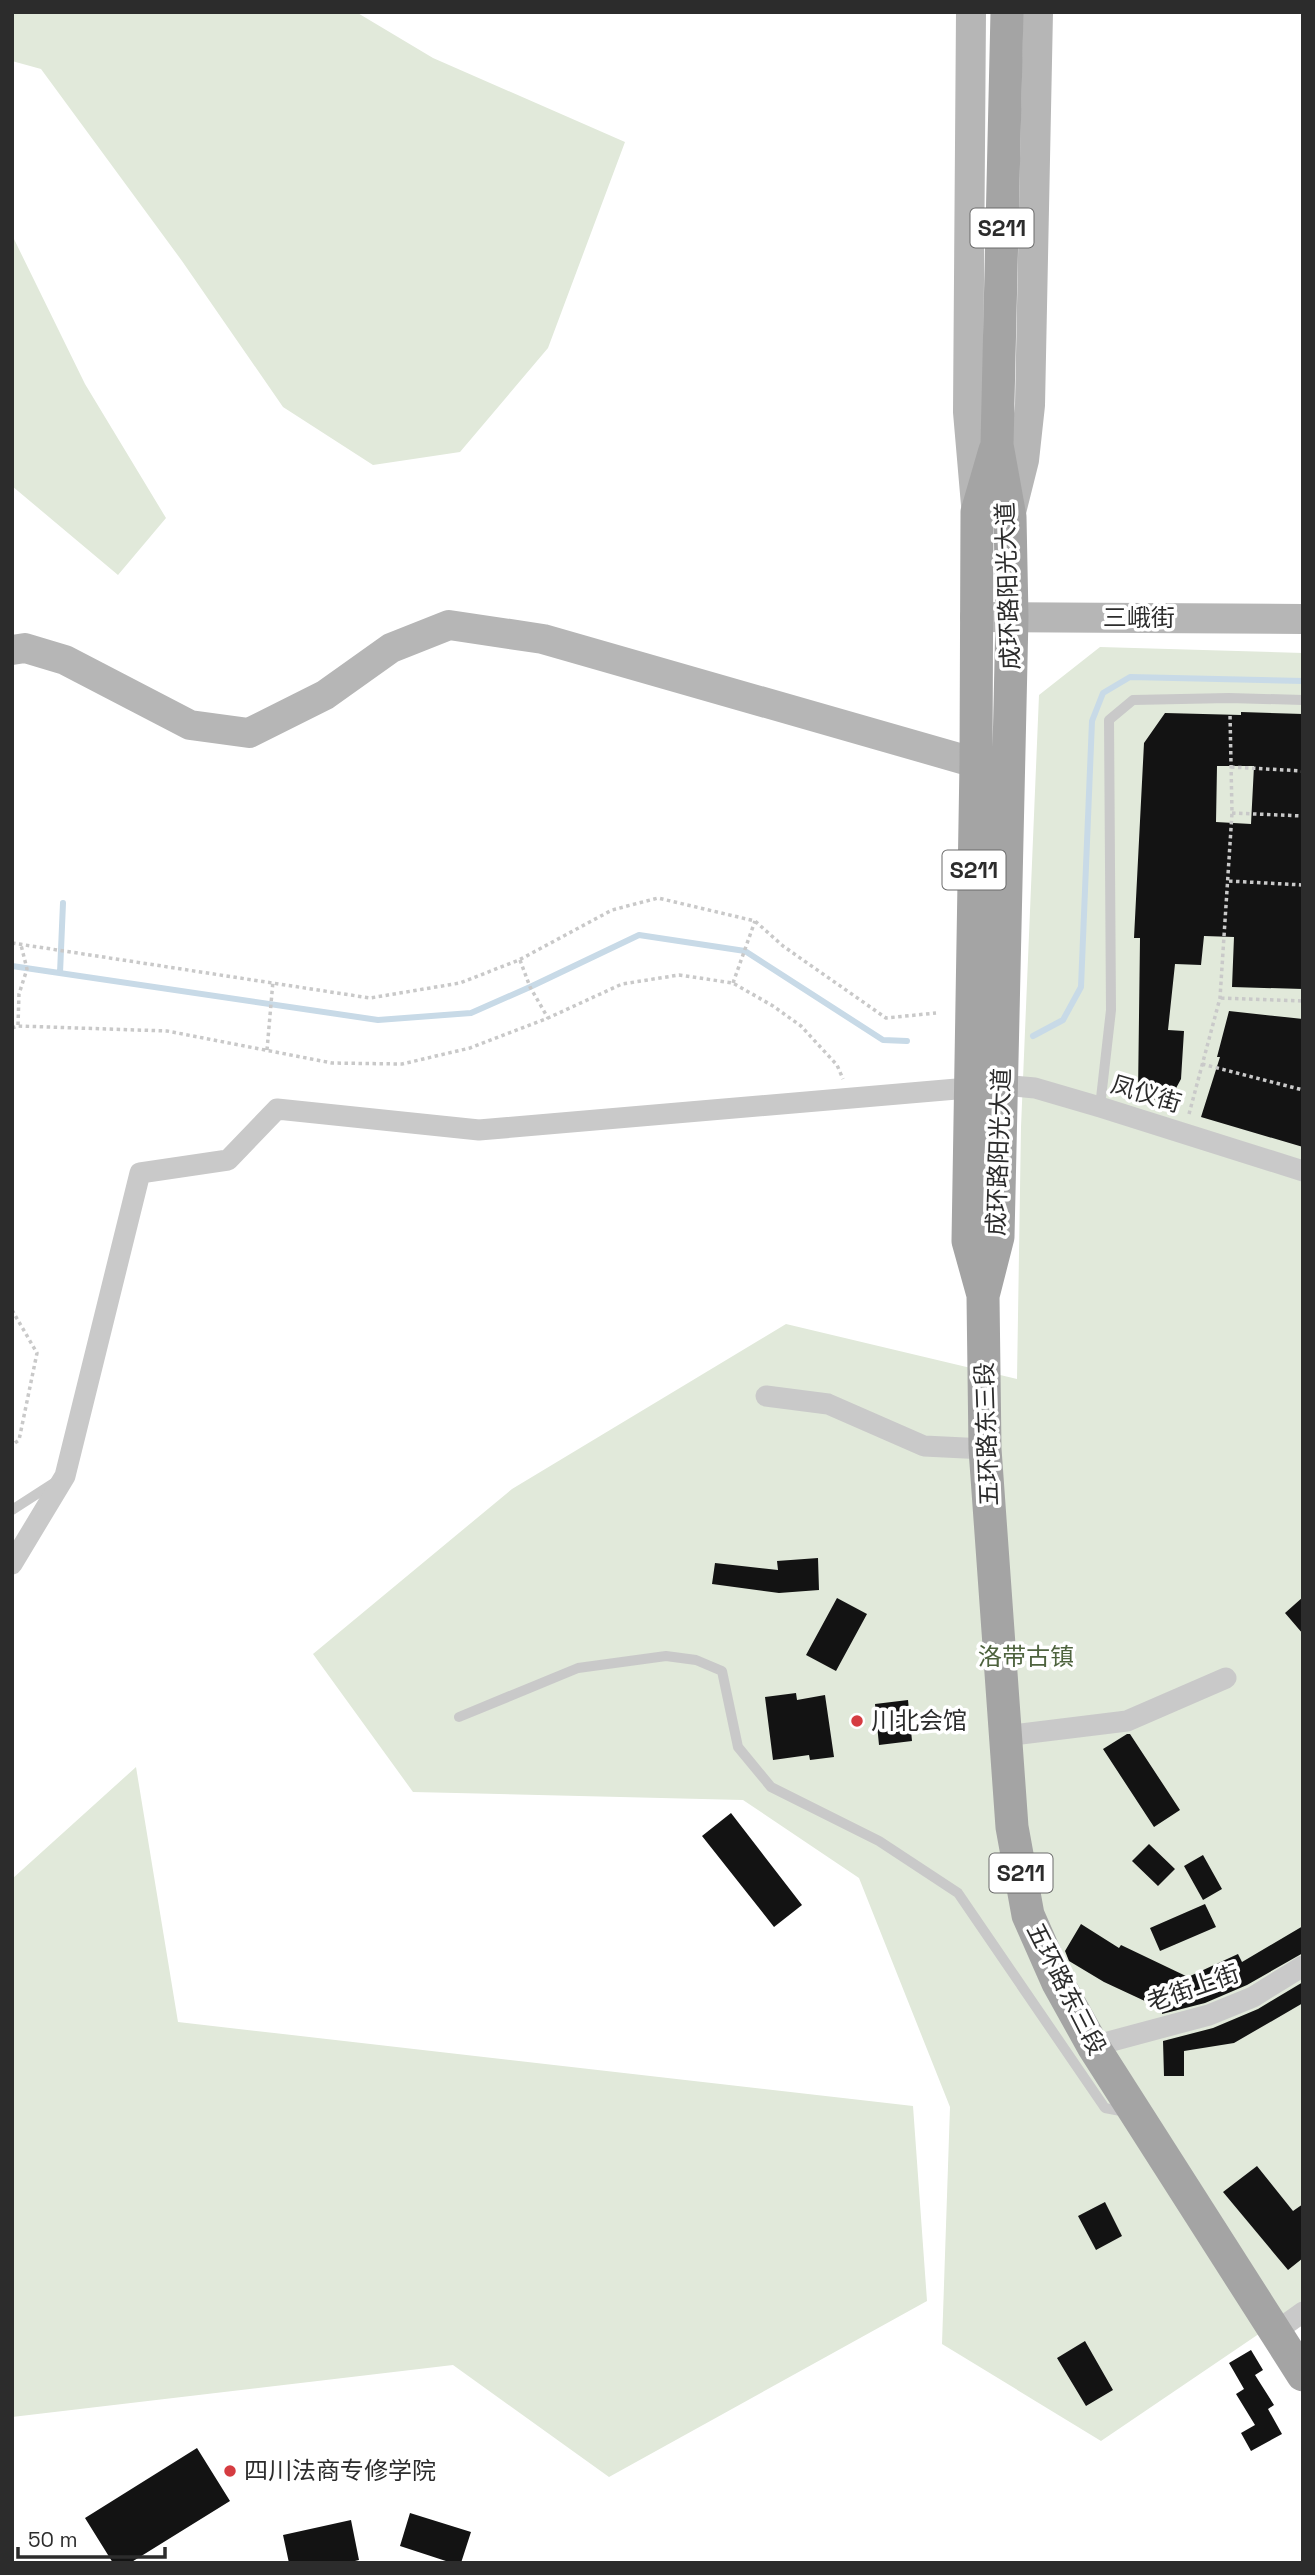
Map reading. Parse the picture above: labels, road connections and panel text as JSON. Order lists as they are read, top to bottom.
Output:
{
  "streets": {
    "main road": ["S211", "成环路阳光大道", "五环路东三段"],
    "street": ["三峨街", "凤仪街", "老街上街"]
  },
  "crossings": [
    ["成环路阳光大道", "三峨街"],
    ["成环路阳光大道", "凤仪街"],
    ["成环路阳光大道", "五环路东三段"],
    ["五环路东三段", "老街上街"]
  ],
  "parks": ["洛带古镇"],
  "places": ["川北会馆", "四川法商专修学院"],
  "scale_bar": "50 m"
}
